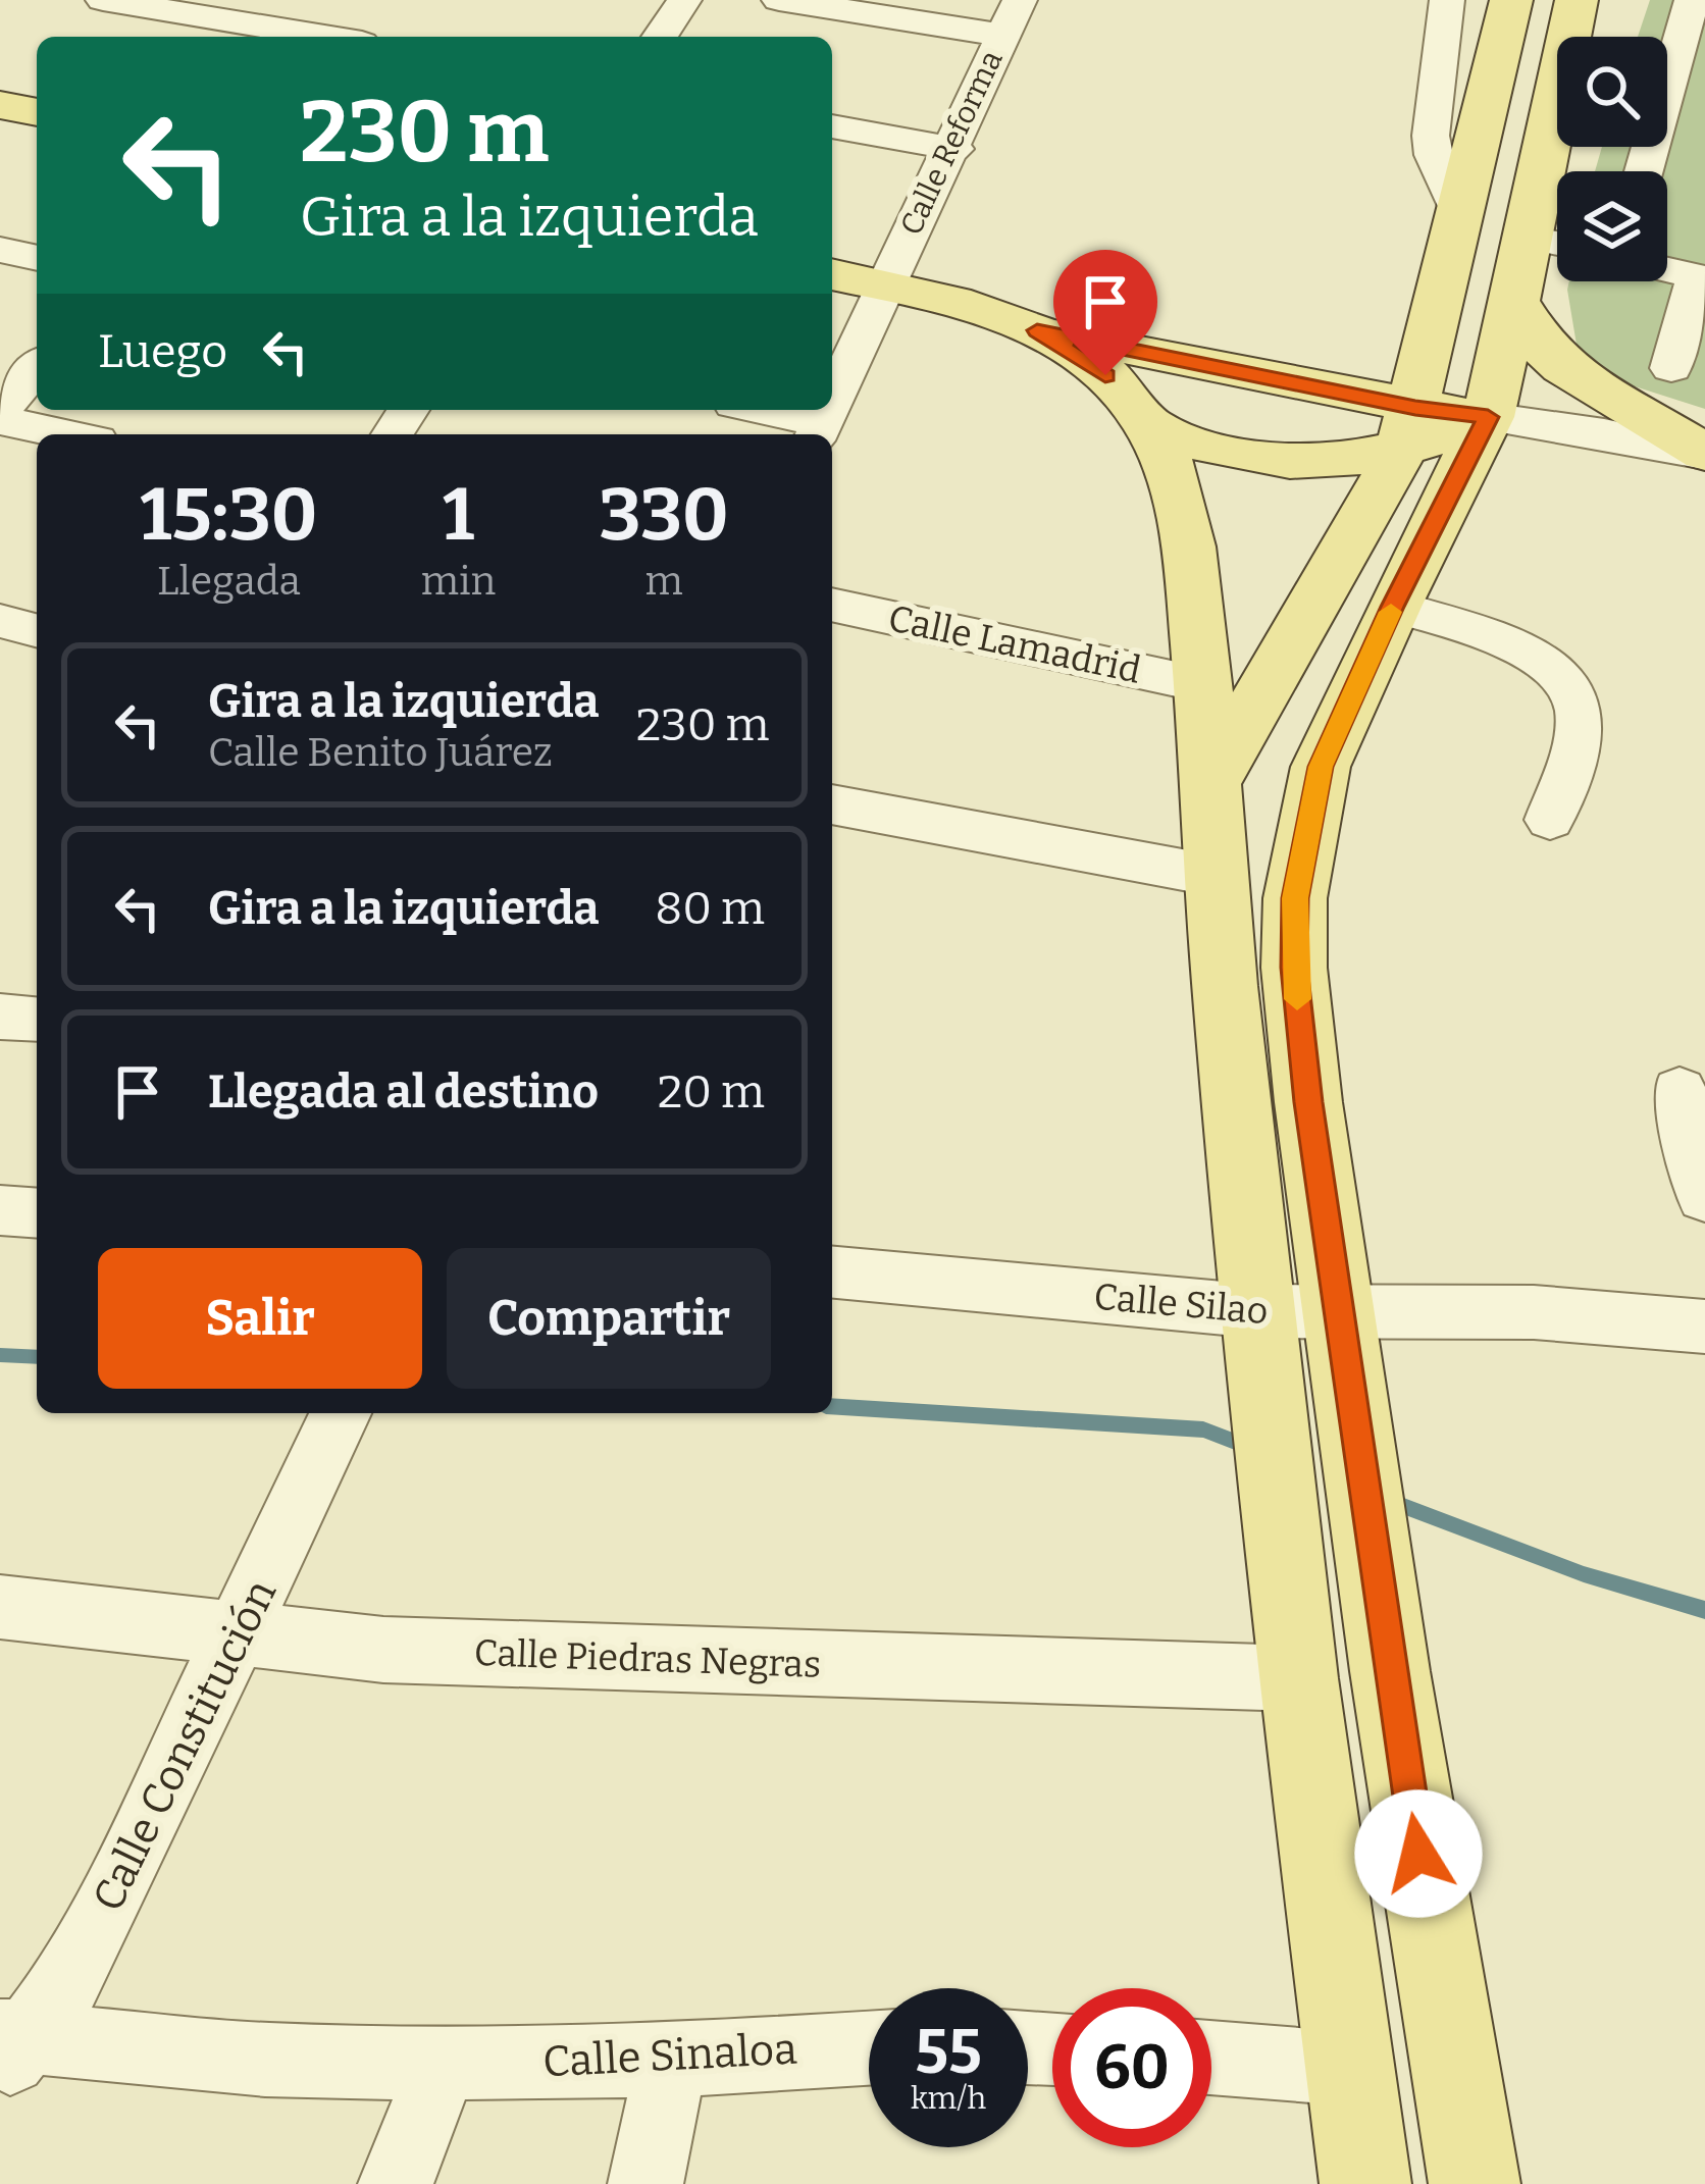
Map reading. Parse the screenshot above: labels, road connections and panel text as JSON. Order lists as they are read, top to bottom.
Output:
{
  "streets": {
    "street": [
      "Calle Reforma",
      "Calle Lamadrid",
      "Calle Silao",
      "Calle Piedras Negras",
      "Calle Constitución",
      "Calle Sinaloa"
    ]
  },
  "crossings": [
    ["Calle Piedras Negras", "Calle Constitución"],
    ["Calle Constitución", "Calle Sinaloa"]
  ],
  "page": {
    "turn": ["230 m", "Gira a la izquierda"],
    "then": "Luego",
    "eta": [
      "15:30",
      "Llegada",
      "1",
      "min",
      "330",
      "m"
    ],
    "list": [
      {
        "name": "Gira a la izquierda",
        "note": "Calle Benito Juárez",
        "value": "230 m"
      },
      {
        "name": "Gira a la izquierda",
        "value": "80 m"
      },
      {
        "name": "Llegada al destino",
        "value": "20 m"
      }
    ],
    "buttons": ["Salir", "Compartir"],
    "speed": "55 km/h",
    "limit": "60"
  }
}
